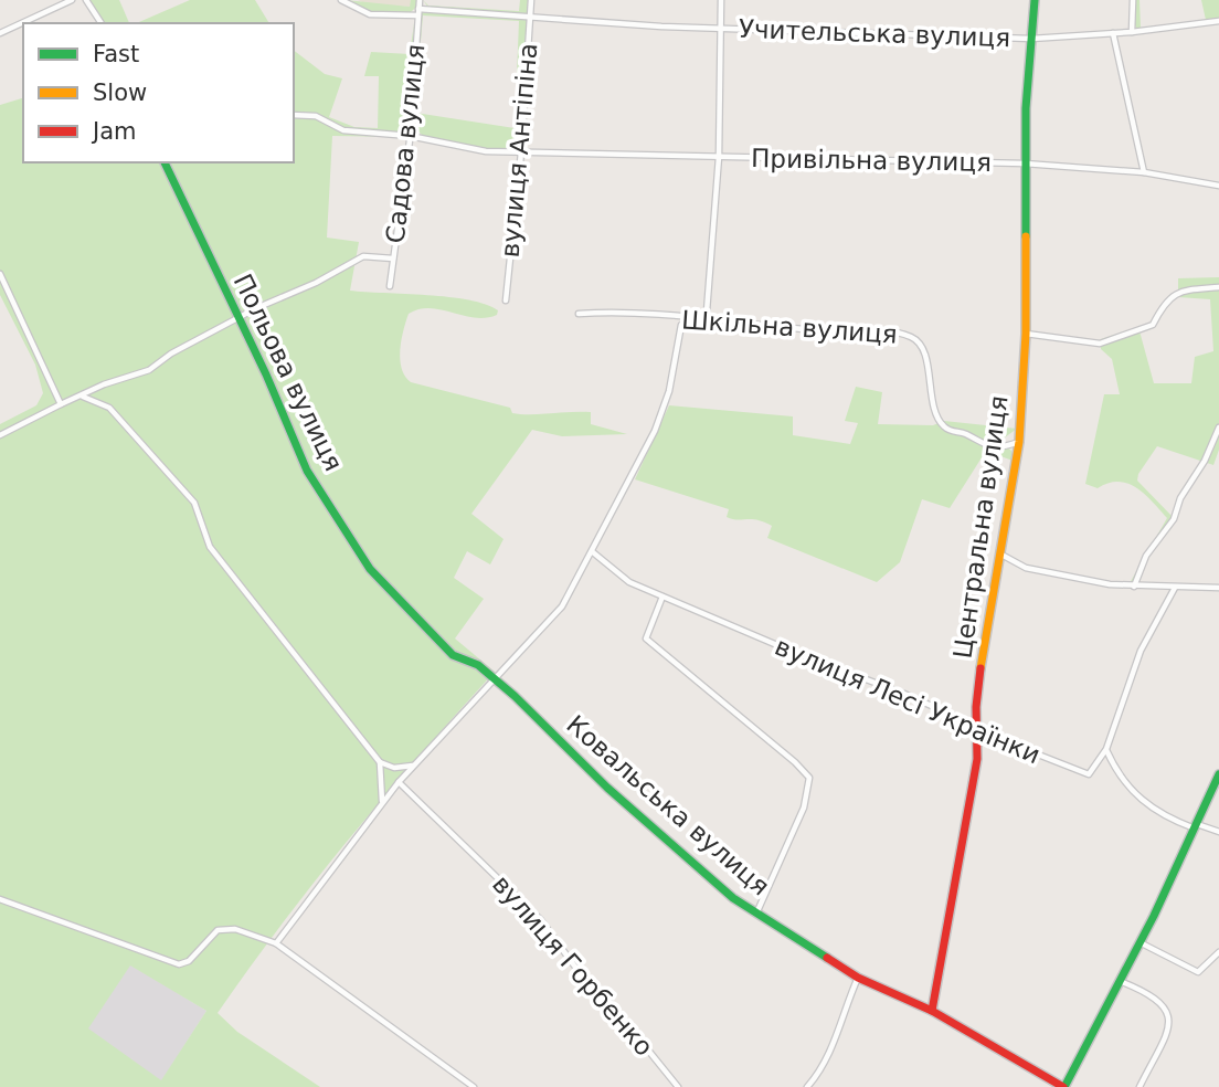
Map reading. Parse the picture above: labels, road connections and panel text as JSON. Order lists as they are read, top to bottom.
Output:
{
  "streets": {
    "street": [
      "Учительська вулиця",
      "Садова вулиця",
      "вулиця Антіпіна",
      "Привільна вулиця",
      "Шкільна вулиця",
      "Польова вулиця",
      "Центральна вулиця",
      "вулиця Лесі Українки",
      "Ковальська вулиця",
      "вулиця Горбенко"
    ]
  },
  "crossings": [
    ["Учительська вулиця", "Садова вулиця"],
    ["Учительська вулиця", "вулиця Антіпіна"],
    ["Учительська вулиця", "Центральна вулиця"],
    ["Садова вулиця", "Привільна вулиця"],
    ["вулиця Антіпіна", "Привільна вулиця"],
    ["Привільна вулиця", "Центральна вулиця"],
    ["Шкільна вулиця", "Центральна вулиця"],
    ["Польова вулиця", "Ковальська вулиця"],
    ["Центральна вулиця", "вулиця Лесі Українки"],
    ["Центральна вулиця", "Ковальська вулиця"]
  ],
  "legend": ["Fast", "Slow", "Jam"]
}
